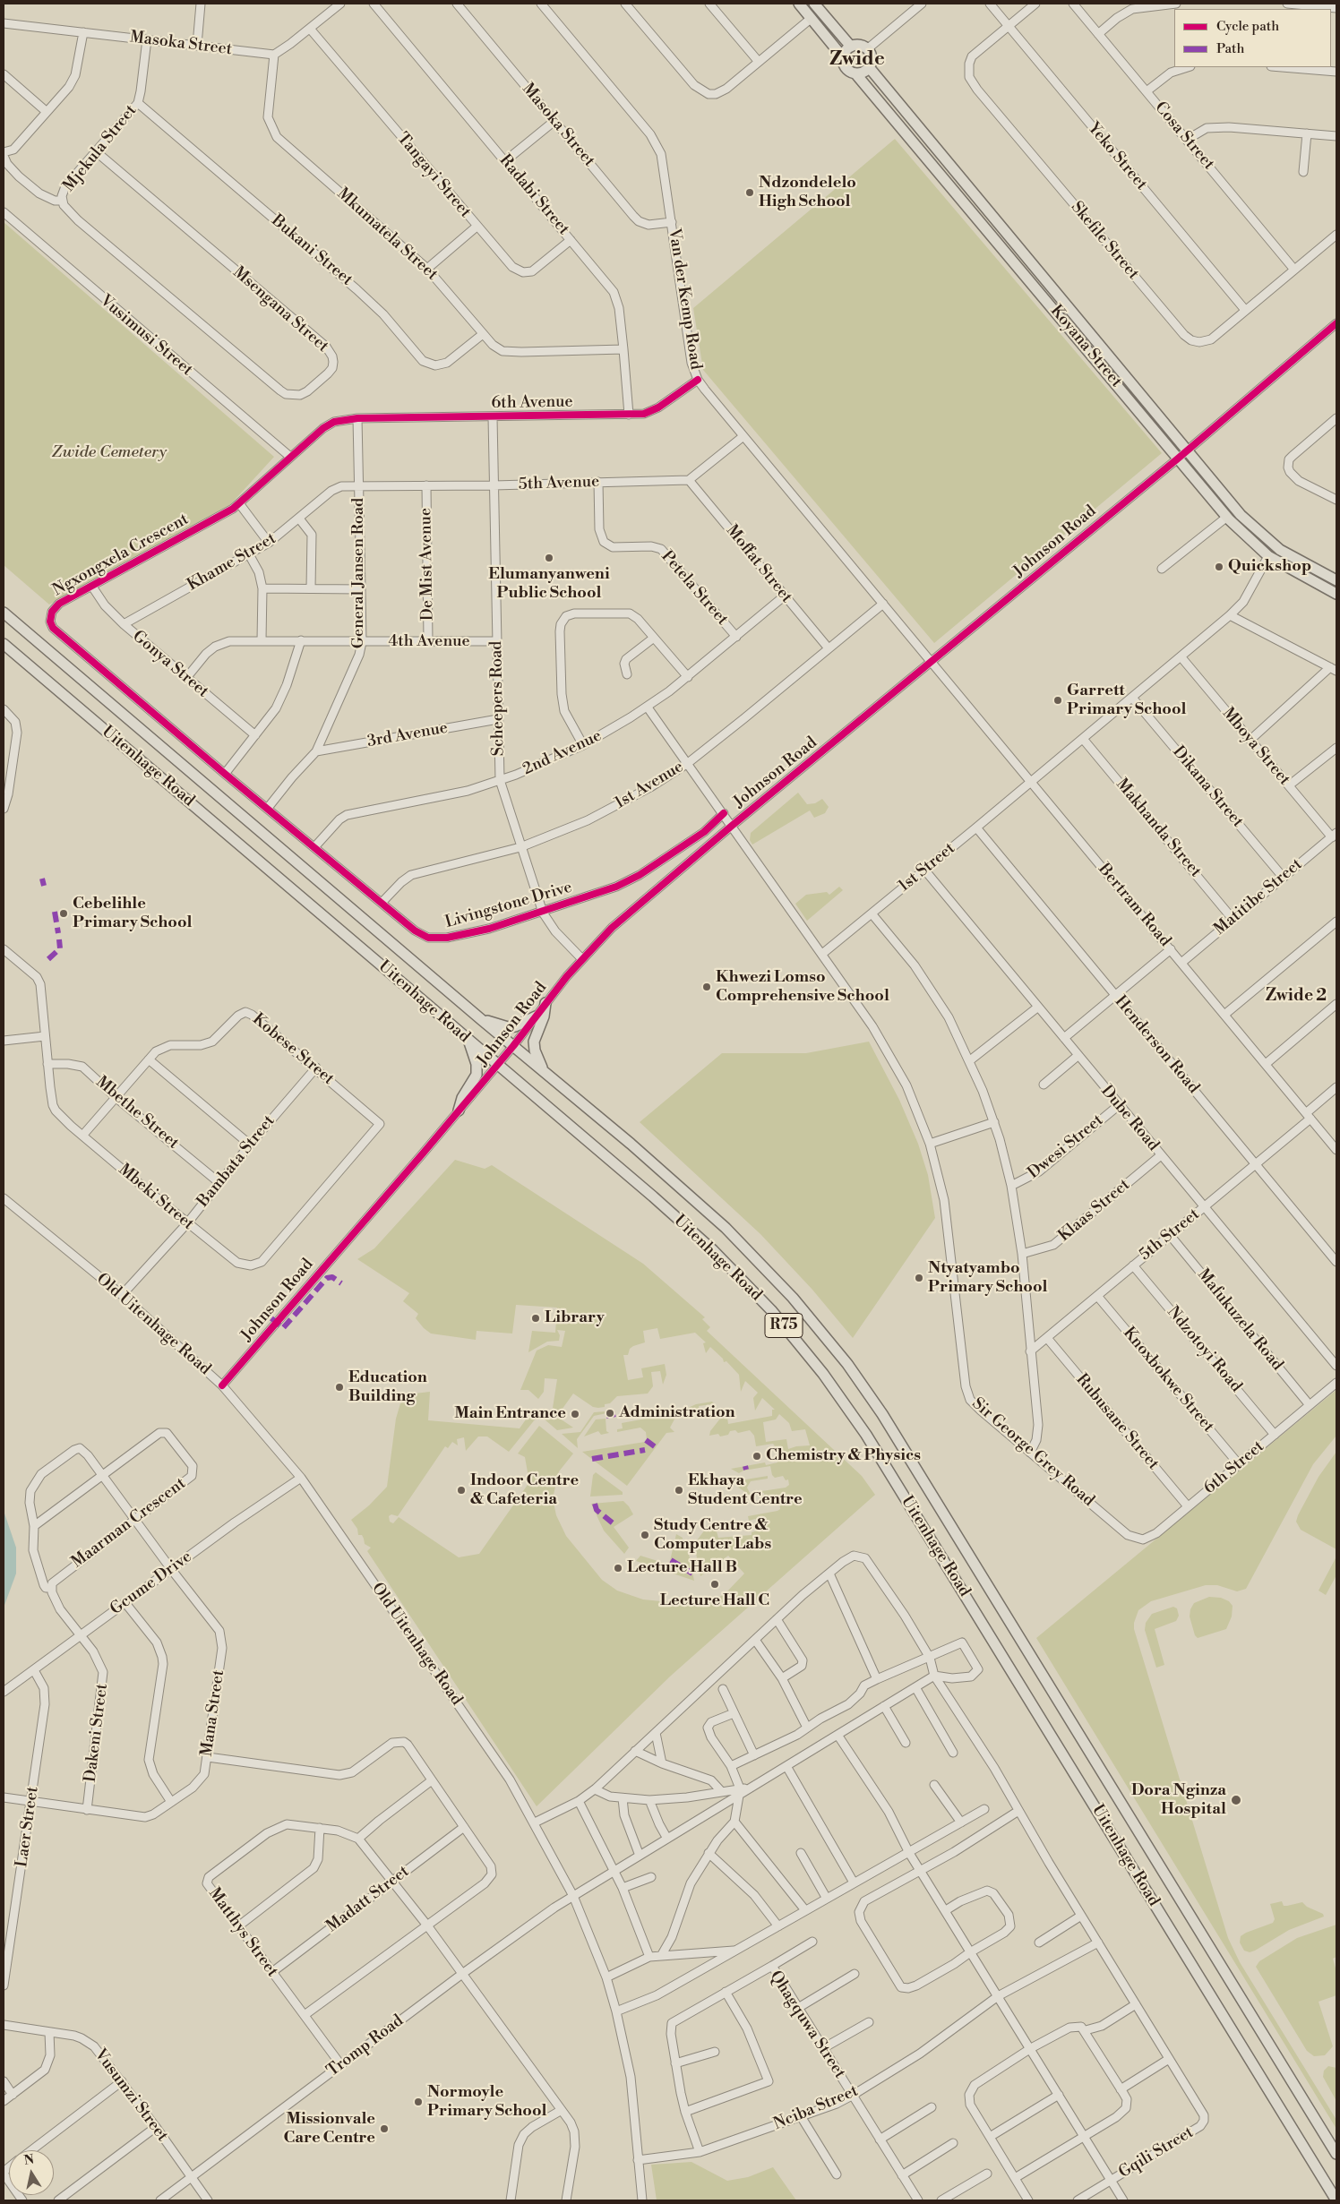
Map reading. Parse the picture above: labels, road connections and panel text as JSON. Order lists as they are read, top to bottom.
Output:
{
  "streets": {
    "main road": ["Koyana Street", "Uitenhage Road", "R75"],
    "street": [
      "Masoka Street",
      "Cosa Street",
      "Mjekula Street",
      "Yeko Street",
      "Tangayi Street",
      "Radabi Street",
      "Mkumatela Street",
      "Skefile Street",
      "Bukani Street",
      "Van der Kemp Road",
      "Msengana Street",
      "Vusimusi Street",
      "6th Avenue",
      "5th Avenue",
      "Johnson Road",
      "Ngxongxela Crescent",
      "Khame Street",
      "De Mist Avenue",
      "Moffat Street",
      "General Jansen Road",
      "Petela Street",
      "4th Avenue",
      "Gonya Street",
      "Scheepers Road",
      "3rd Avenue",
      "Mboya Street",
      "2nd Avenue",
      "1st Avenue",
      "Dikana Street",
      "Makhanda Street",
      "1st Street",
      "Matitibe Street",
      "Livingstone Drive",
      "Bertram Road",
      "Henderson Road",
      "Kobese Street",
      "Mbethe Street",
      "Dube Road",
      "Dwesi Street",
      "Bambata Street",
      "Mbeki Street",
      "Klaas Street",
      "5th Street",
      "Mafukuzela Road",
      "Old Uitenhage Road",
      "Ndzotoyi Road",
      "Knoxbokwe Street",
      "Rubusane Street",
      "Sir George Grey Road",
      "6th Street",
      "Maarman Crescent",
      "Gcume Drive",
      "Mana Street",
      "Dakeni Street",
      "Laer Street",
      "Madatt Street",
      "Matthys Street",
      "Qhagquwa Street",
      "Tromp Road",
      "Vusumzi Street",
      "Nciba Street",
      "Gqili Street"
    ]
  },
  "crossings": [
    ["Masoka Street", "Mjekula Street"],
    ["Masoka Street", "Mkumatela Street"],
    ["Masoka Street", "Van der Kemp Road"],
    ["Cosa Street", "Skefile Street"],
    ["Mjekula Street", "Bukani Street"],
    ["Mjekula Street", "Msengana Street"],
    ["Yeko Street", "Skefile Street"],
    ["Tangayi Street", "Radabi Street"],
    ["Radabi Street", "Mkumatela Street"],
    ["Radabi Street", "6th Avenue"],
    ["Mkumatela Street", "Bukani Street"],
    ["Van der Kemp Road", "6th Avenue"],
    ["Van der Kemp Road", "Johnson Road"],
    ["Van der Kemp Road", "1st Avenue"],
    ["Van der Kemp Road", "Bertram Road"],
    ["Vusimusi Street", "Ngxongxela Crescent"],
    ["Koyana Street", "Johnson Road"],
    ["Koyana Street", "1st Street"],
    ["6th Avenue", "Ngxongxela Crescent"],
    ["6th Avenue", "General Jansen Road"],
    ["6th Avenue", "Scheepers Road"],
    ["5th Avenue", "Khame Street"],
    ["5th Avenue", "De Mist Avenue"],
    ["5th Avenue", "Moffat Street"],
    ["5th Avenue", "General Jansen Road"],
    ["5th Avenue", "Petela Street"],
    ["5th Avenue", "Scheepers Road"],
    ["Johnson Road", "Scheepers Road"],
    ["Johnson Road", "Uitenhage Road"],
    ["Johnson Road", "Bertram Road"],
    ["Johnson Road", "Old Uitenhage Road"],
    ["Johnson Road", "Sir George Grey Road"],
    ["Ngxongxela Crescent", "General Jansen Road"],
    ["Ngxongxela Crescent", "Gonya Street"],
    ["Ngxongxela Crescent", "Livingstone Drive"],
    ["Khame Street", "General Jansen Road"],
    ["Khame Street", "Gonya Street"],
    ["De Mist Avenue", "4th Avenue"],
    ["Moffat Street", "2nd Avenue"],
    ["Moffat Street", "1st Avenue"],
    ["General Jansen Road", "4th Avenue"],
    ["General Jansen Road", "3rd Avenue"],
    ["General Jansen Road", "Livingstone Drive"],
    ["Petela Street", "2nd Avenue"],
    ["4th Avenue", "Gonya Street"],
    ["4th Avenue", "Scheepers Road"],
    ["Scheepers Road", "3rd Avenue"],
    ["Scheepers Road", "2nd Avenue"],
    ["Scheepers Road", "1st Avenue"],
    ["Scheepers Road", "Livingstone Drive"],
    ["Mboya Street", "1st Street"],
    ["Mboya Street", "Matitibe Street"],
    ["2nd Avenue", "Livingstone Drive"],
    ["2nd Avenue", "Sir George Grey Road"],
    ["1st Avenue", "Livingstone Drive"],
    ["1st Avenue", "Sir George Grey Road"],
    ["Dikana Street", "1st Street"],
    ["Dikana Street", "Matitibe Street"],
    ["Makhanda Street", "1st Street"],
    ["Makhanda Street", "Matitibe Street"],
    ["1st Street", "Bertram Road"],
    ["1st Street", "Henderson Road"],
    ["1st Street", "Dube Road"],
    ["1st Street", "Sir George Grey Road"],
    ["Matitibe Street", "Bertram Road"],
    ["Livingstone Drive", "Sir George Grey Road"],
    ["Bertram Road", "5th Street"],
    ["Henderson Road", "5th Street"],
    ["Kobese Street", "Mbethe Street"],
    ["Kobese Street", "Bambata Street"],
    ["Kobese Street", "Mbeki Street"],
    ["Mbethe Street", "Bambata Street"],
    ["Mbethe Street", "Mbeki Street"],
    ["Dube Road", "Dwesi Street"],
    ["Dube Road", "Klaas Street"],
    ["Dube Road", "5th Street"],
    ["Bambata Street", "Mbeki Street"],
    ["Bambata Street", "Old Uitenhage Road"],
    ["5th Street", "Mafukuzela Road"],
    ["5th Street", "Ndzotoyi Road"],
    ["5th Street", "Knoxbokwe Street"],
    ["5th Street", "Rubusane Street"],
    ["Mafukuzela Road", "6th Street"],
    ["Old Uitenhage Road", "Gcume Drive"],
    ["Old Uitenhage Road", "Tromp Road"],
    ["Old Uitenhage Road", "Nciba Street"],
    ["Ndzotoyi Road", "6th Street"],
    ["Knoxbokwe Street", "6th Street"],
    ["Rubusane Street", "6th Street"],
    ["Sir George Grey Road", "6th Street"],
    ["Maarman Crescent", "Mana Street"],
    ["Gcume Drive", "Mana Street"],
    ["Gcume Drive", "Dakeni Street"],
    ["Gcume Drive", "Laer Street"],
    ["Mana Street", "Dakeni Street"],
    ["Mana Street", "Laer Street"],
    ["Madatt Street", "Matthys Street"],
    ["Matthys Street", "Tromp Road"],
    ["Qhagquwa Street", "Nciba Street"],
    ["Tromp Road", "Vusumzi Street"]
  ],
  "districts": ["Zwide", "Zwide 2"],
  "parks": ["Zwide Cemetery"],
  "places": [
    "Ndzondelelo High School",
    "Elumanyanweni Public School",
    "Quickshop",
    "Garrett Primary School",
    "Cebelihle Primary School",
    "Khwezi Lomso Comprehensive School",
    "Ntyatyambo Primary School",
    "Library",
    "Education Building",
    "Administration",
    "Main Entrance",
    "Chemistry & Physics",
    "Indoor Centre & Cafeteria",
    "Ekhaya Student Centre",
    "Study Centre & Computer Labs",
    "Lecture Hall B",
    "Lecture Hall C",
    "Dora Nginza Hospital",
    "Normoyle Primary School",
    "Missionvale Care Centre"
  ],
  "legend": ["Cycle path", "Path"],
  "north": "top"
}
